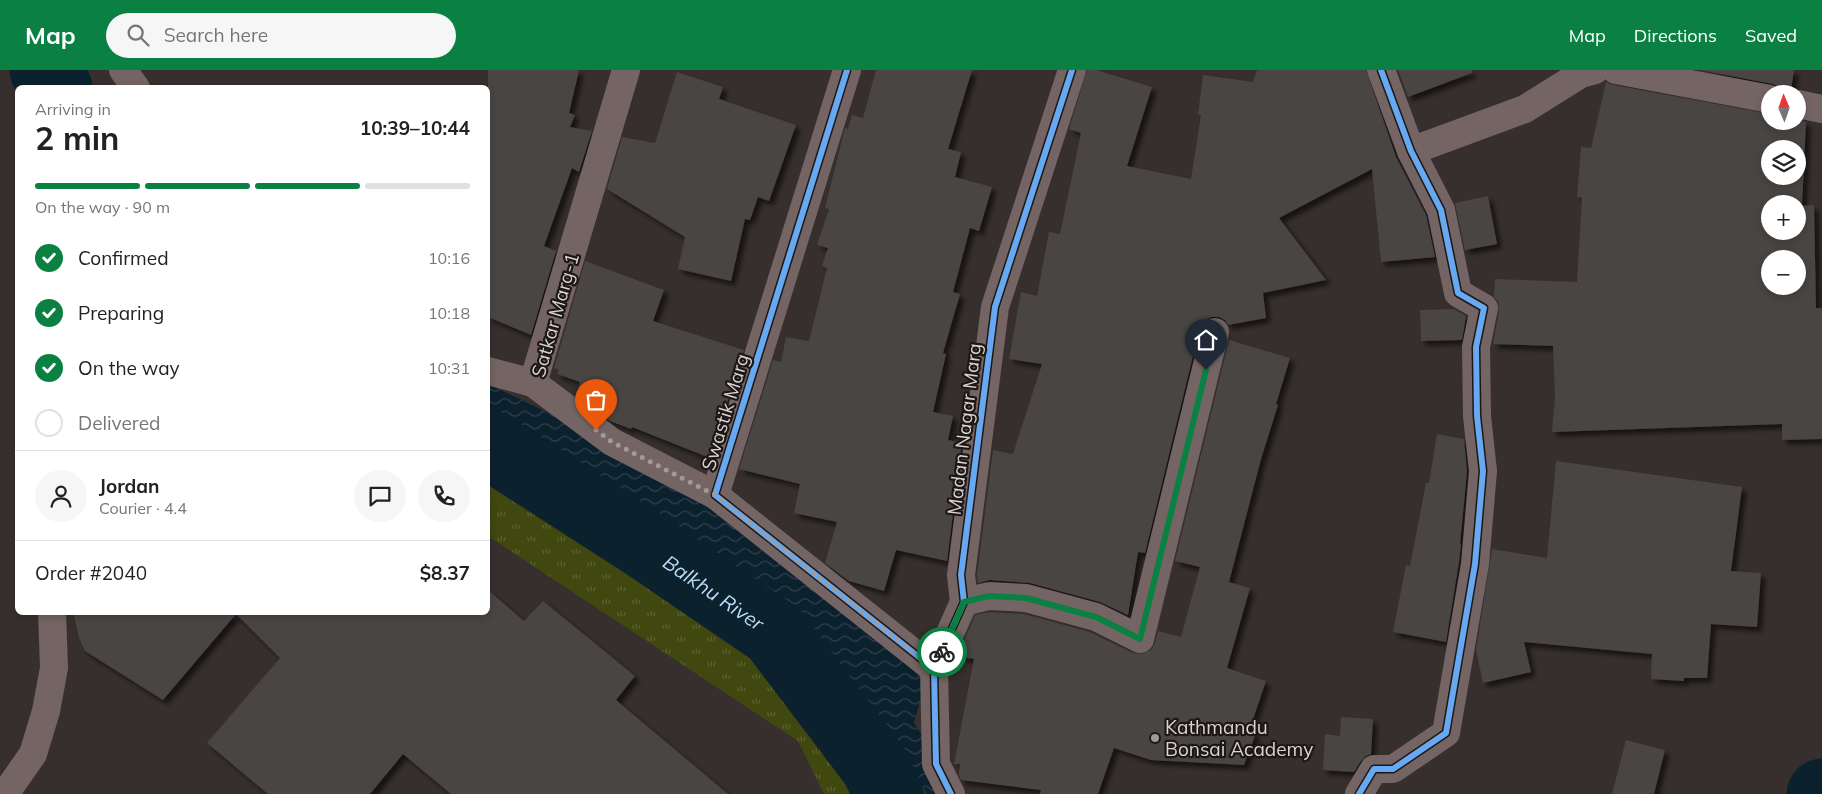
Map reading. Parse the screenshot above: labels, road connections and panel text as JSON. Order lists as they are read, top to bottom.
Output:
{
  "streets": {
    "street": ["Satkar Marg-1", "Swastik Marg", "Madan Nagar Marg"]
  },
  "crossings": [
    ["Satkar Marg-1", "Swastik Marg"]
  ],
  "water": ["Balkhu River"],
  "places": ["Kathmandu Bonsai Academy"],
  "north": "top",
  "page": {
    "header": "Map",
    "search": "Search here",
    "nav": ["Map", "Directions", "Saved"],
    "map_buttons": ["+", "−"],
    "heading": ["2 min", "Arriving in", "10:39–10:44"],
    "panel": [
      "Jordan",
      "Courier · 4.4",
      "Order #2040",
      "$8.37"
    ],
    "bar": "On the way · 90 m",
    "list": [
      ["Confirmed", "10:16"],
      ["Preparing", "10:18"],
      ["On the way", "10:31"],
      "Delivered"
    ]
  }
}
